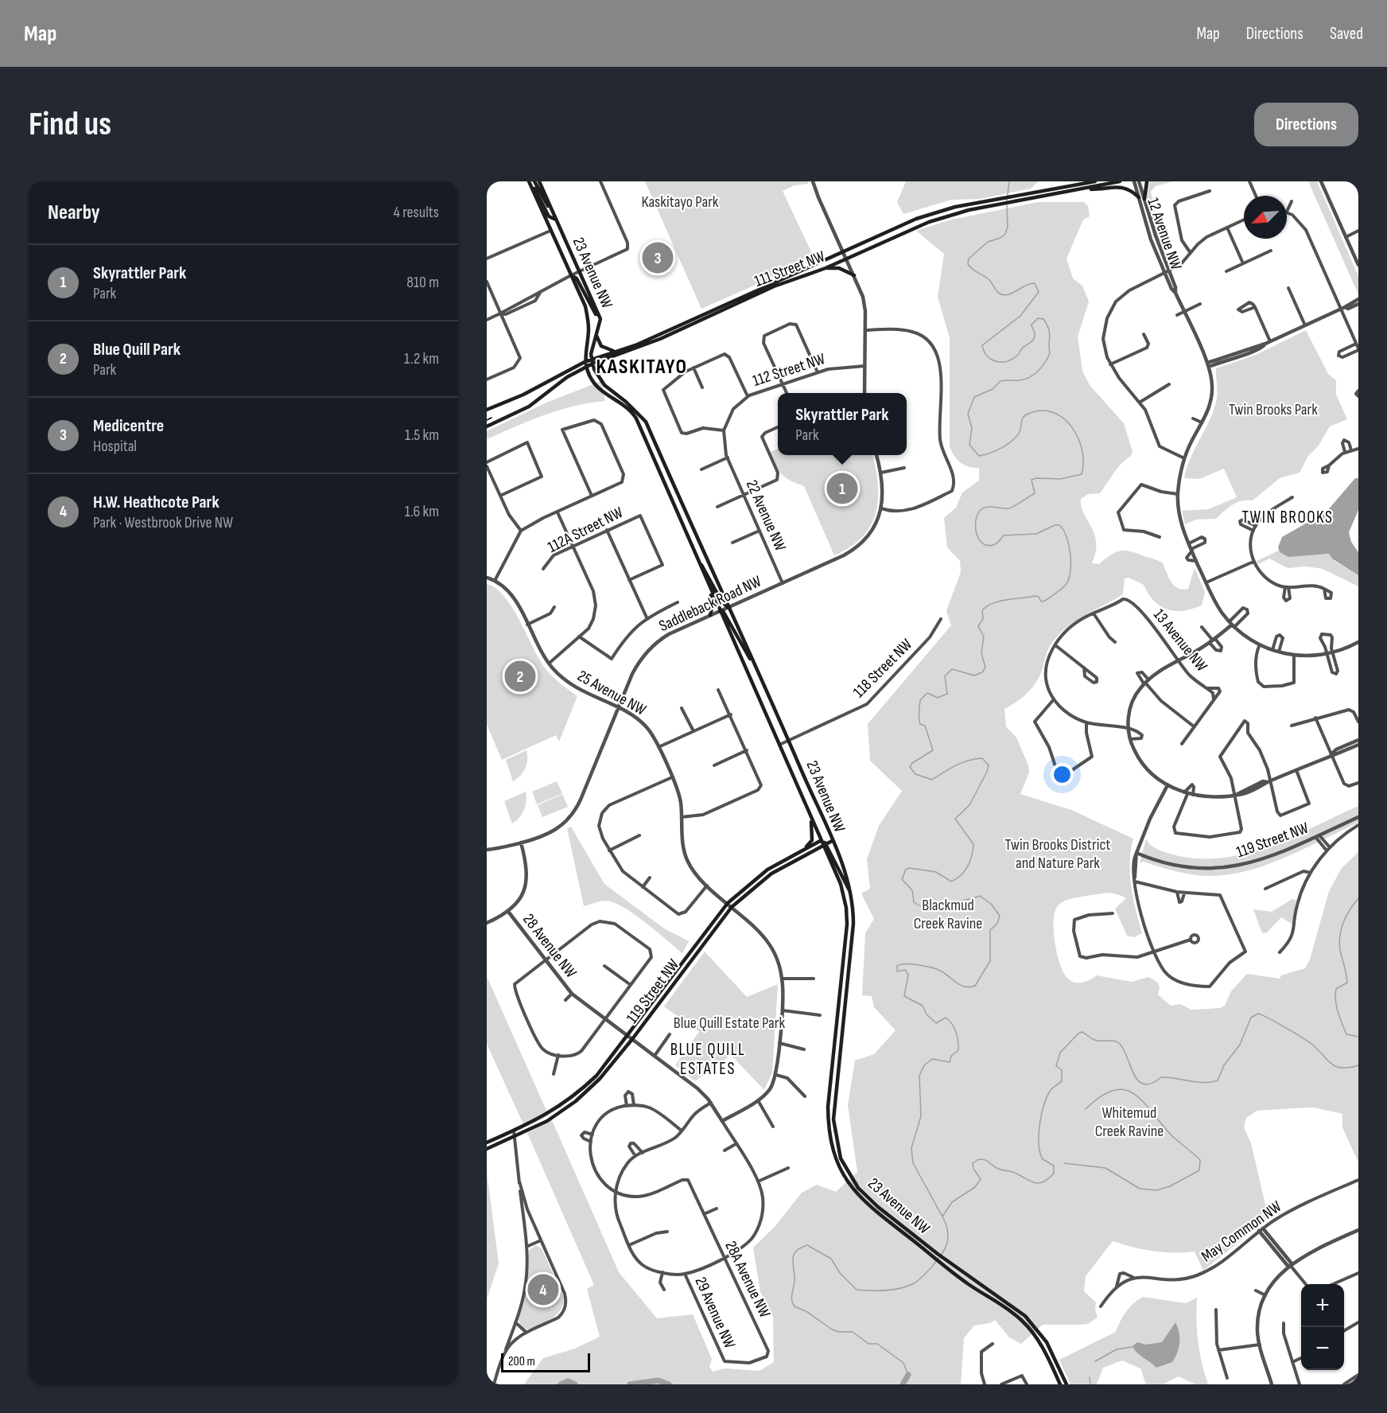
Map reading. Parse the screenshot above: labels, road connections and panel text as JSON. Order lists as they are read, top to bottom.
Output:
{
  "streets": {
    "main road": ["111 Street NW", "23 Avenue NW", "119 Street NW"],
    "street": [
      "12 Avenue NW",
      "112 Street NW",
      "22 Avenue NW",
      "112A Street NW",
      "Saddleback Road NW",
      "13 Avenue NW",
      "118 Street NW",
      "25 Avenue NW",
      "28 Avenue NW",
      "May Common NW",
      "28A Avenue NW",
      "29 Avenue NW"
    ]
  },
  "crossings": [
    ["111 Street NW", "23 Avenue NW"],
    ["23 Avenue NW", "Saddleback Road NW"],
    ["23 Avenue NW", "118 Street NW"],
    ["23 Avenue NW", "119 Street NW"],
    ["112 Street NW", "22 Avenue NW"],
    ["22 Avenue NW", "Saddleback Road NW"],
    ["Saddleback Road NW", "25 Avenue NW"],
    ["25 Avenue NW", "119 Street NW"],
    ["119 Street NW", "28 Avenue NW"],
    ["28 Avenue NW", "28A Avenue NW"],
    ["28A Avenue NW", "29 Avenue NW"]
  ],
  "districts": ["KASKITAYO", "TWIN BROOKS", "BLUE QUILL ESTATES"],
  "parks": [
    "Kaskitayo Park",
    "Twin Brooks Park",
    "Twin Brooks District and Nature Park",
    "Blackmud Creek Ravine",
    "Blue Quill Estate Park",
    "Whitemud Creek Ravine"
  ],
  "scale_bar": "200 m",
  "north": "bottom left",
  "page": {
    "header": "Map",
    "nav": ["Map", "Directions", "Saved"],
    "buttons": "Directions",
    "title": "Find us",
    "heading": ["Nearby", "4 results"],
    "pins": [
      "3",
      "1",
      "2",
      "4"
    ],
    "list": [
      {
        "mark": "1",
        "name": "Skyrattler Park",
        "note": "Park",
        "value": "810 m"
      },
      {
        "mark": "2",
        "name": "Blue Quill Park",
        "note": "Park",
        "value": "1.2 km"
      },
      {
        "mark": "3",
        "name": "Medicentre",
        "note": "Hospital",
        "value": "1.5 km"
      },
      {
        "mark": "4",
        "name": "H.W. Heathcote Park",
        "note": "Park · Westbrook Drive NW",
        "value": "1.6 km"
      }
    ],
    "popup": ["Skyrattler Park", "Park"],
    "map_buttons": ["+", "−"],
    "scale": "200 m"
  }
}
